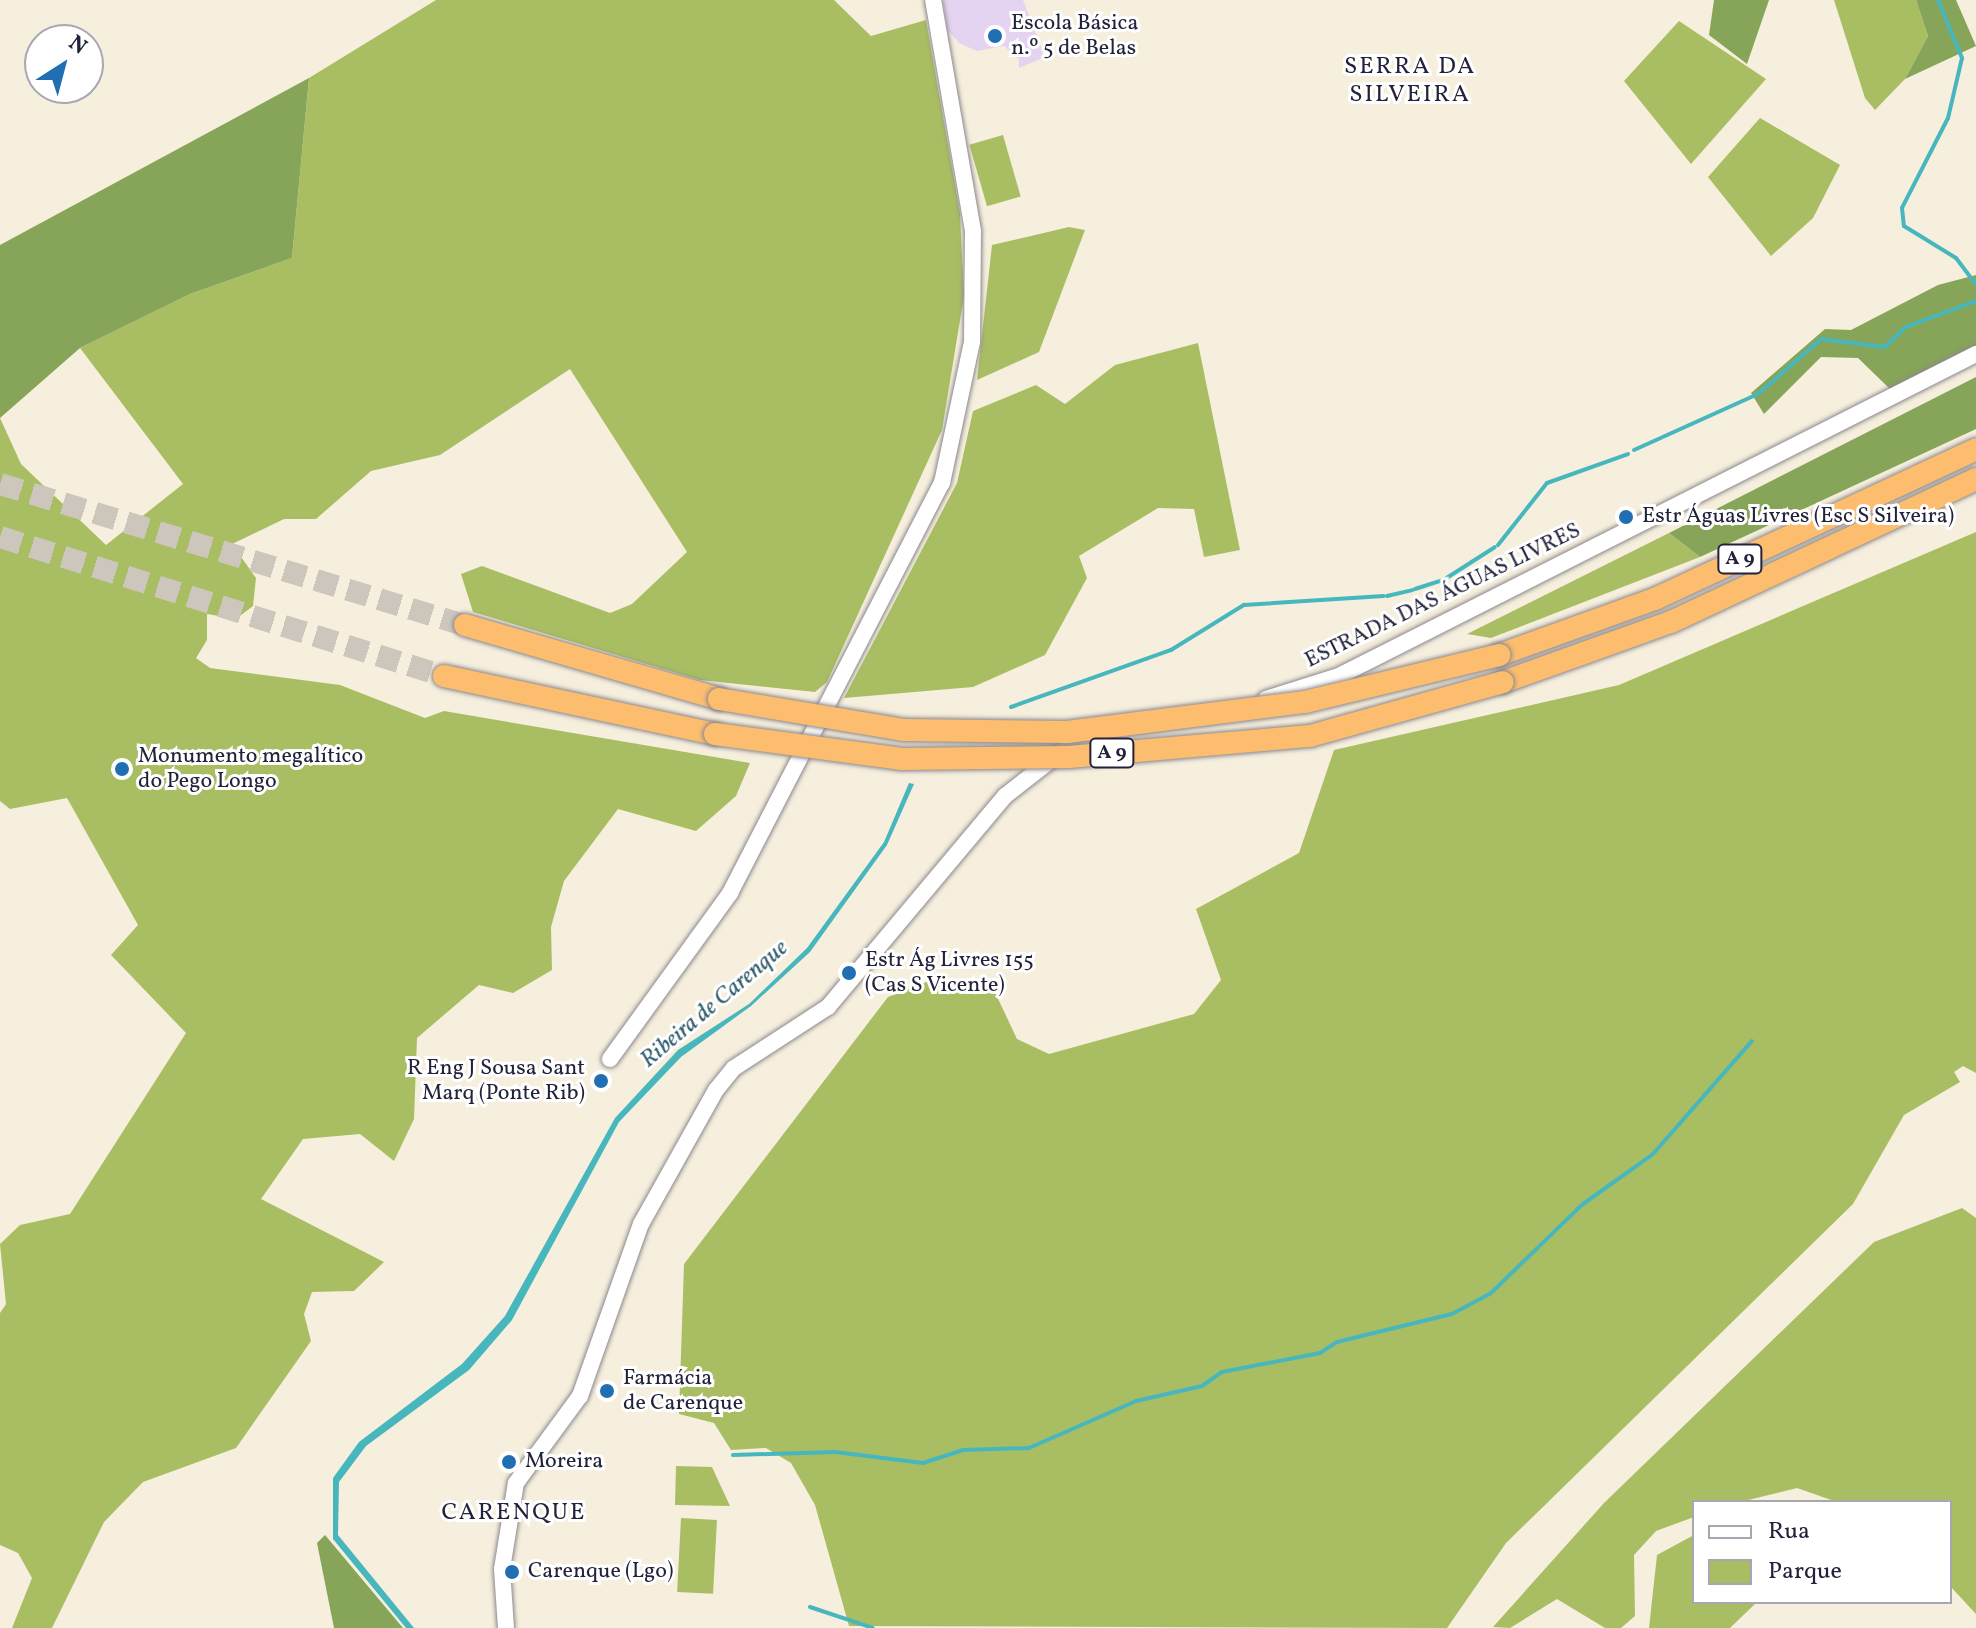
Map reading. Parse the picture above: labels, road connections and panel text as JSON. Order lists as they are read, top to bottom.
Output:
{
  "streets": {
    "highway": ["A 9"],
    "street": ["ESTRADA DAS ÁGUAS LIVRES"]
  },
  "districts": ["SERRA DA SILVEIRA", "CARENQUE"],
  "water": ["Ribeira de Carenque"],
  "places": [
    "Escola Básica n.º 5 de Belas",
    "Estr Águas Livres (Esc S Silveira)",
    "Monumento megalítico do Pego Longo",
    "Estr Ág Livres 155 (Cas S Vicente)",
    "R Eng J Sousa Sant Marq (Ponte Rib)",
    "Farmácia de Carenque",
    "Moreira",
    "Carenque (Lgo)"
  ],
  "legend": ["Rua", "Parque"],
  "north": "top right"
}
